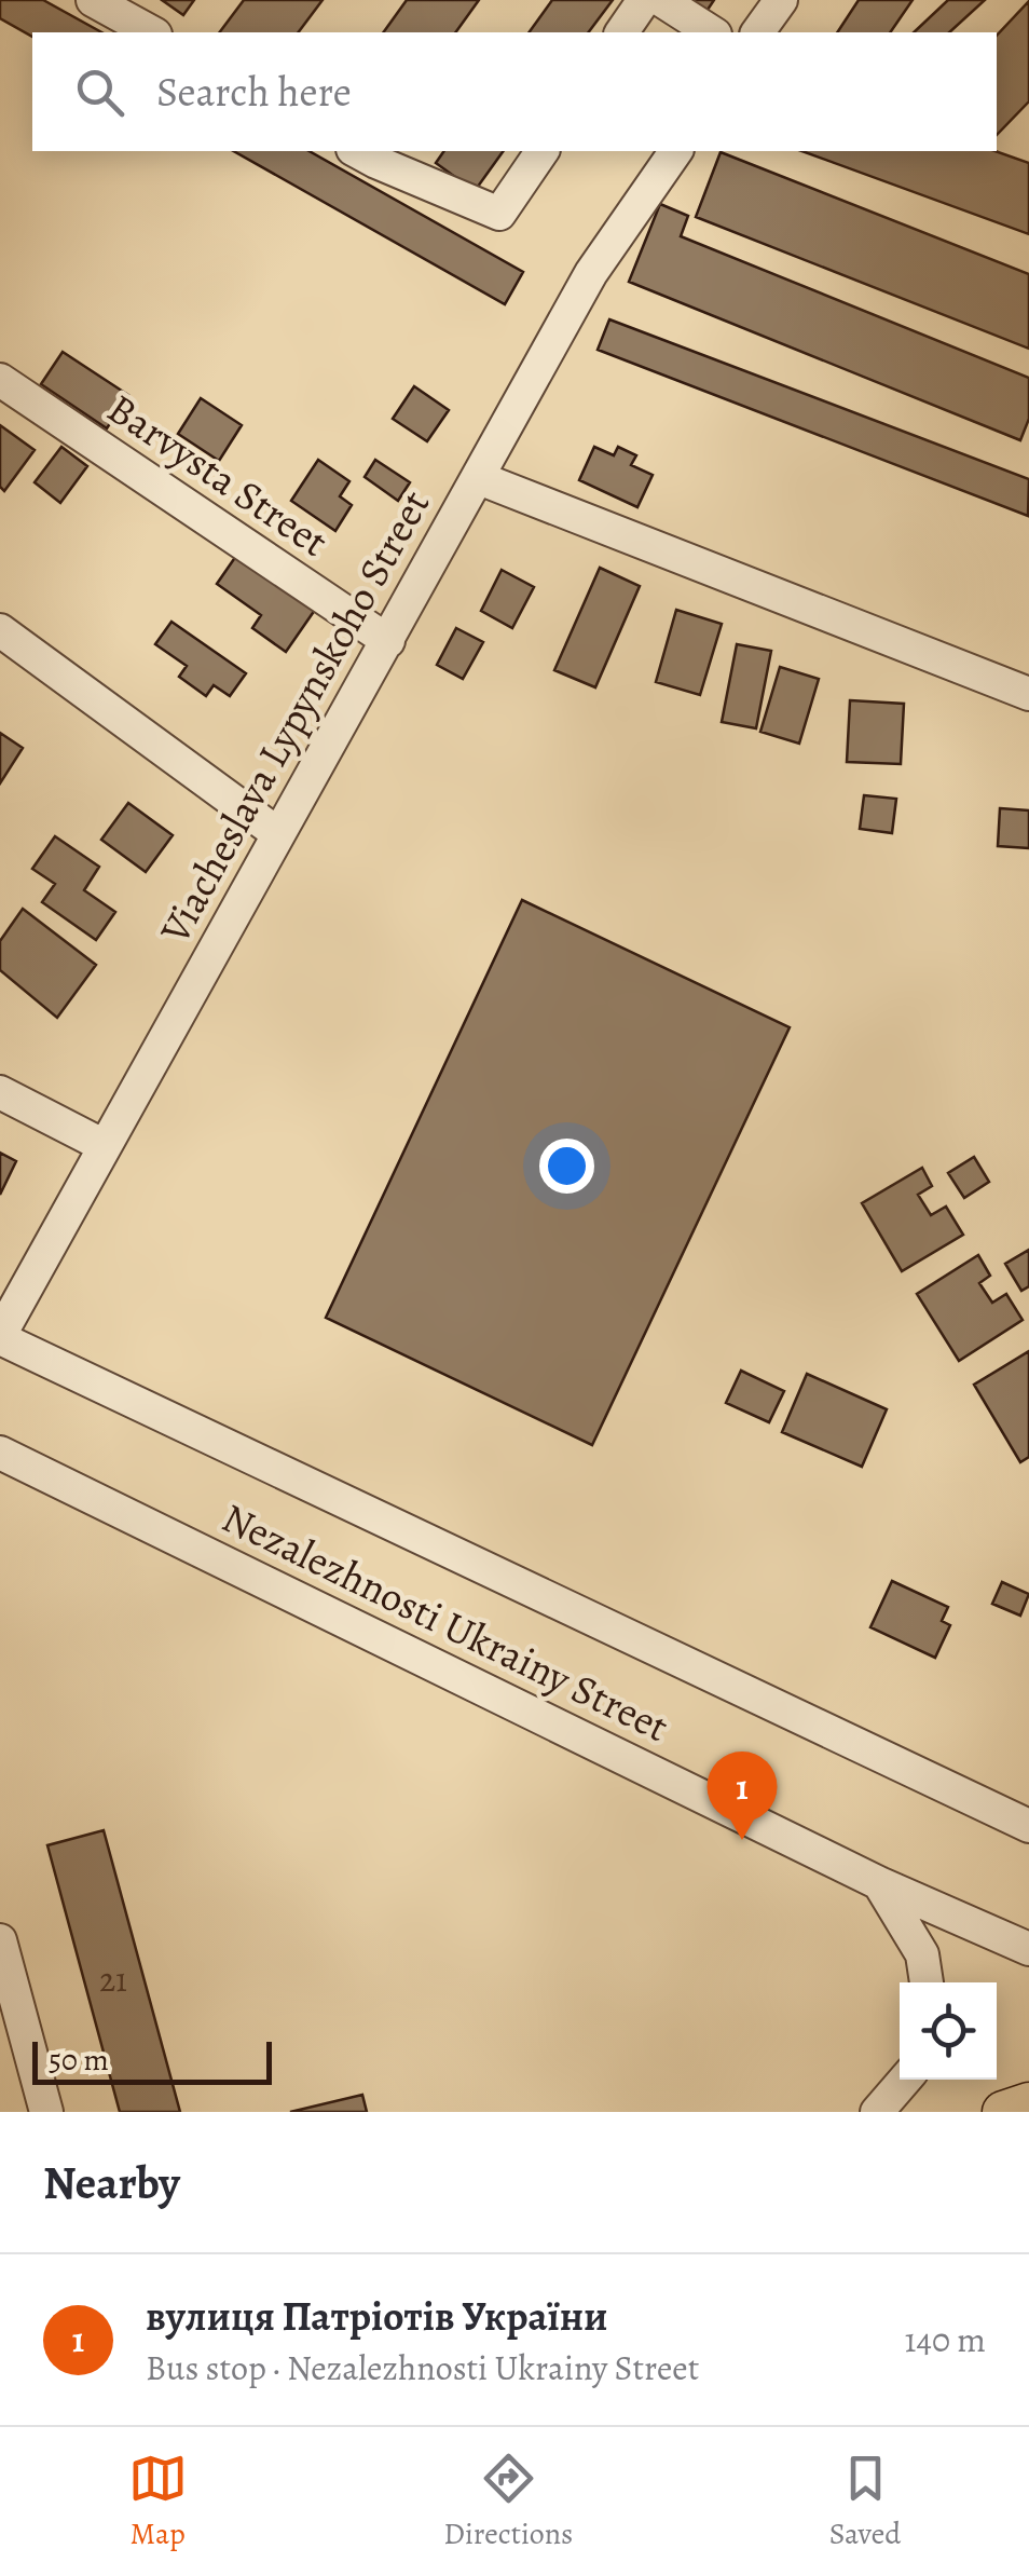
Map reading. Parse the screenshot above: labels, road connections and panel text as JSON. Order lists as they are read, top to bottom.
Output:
{
  "streets": {
    "street": ["Barvysta Street", "Viacheslava Lypynskoho Street", "Nezalezhnosti Ukrainy Street"]
  },
  "crossings": [
    ["Barvysta Street", "Viacheslava Lypynskoho Street"],
    ["Viacheslava Lypynskoho Street", "Nezalezhnosti Ukrainy Street"]
  ],
  "house_numbers": ["21"],
  "scale_bar": "50 m",
  "page": {
    "search": "Search here",
    "pins": "1",
    "scale": "50 m",
    "heading": "Nearby",
    "list": [
      {
        "mark": "1",
        "name": "вулиця Патріотів України",
        "note": "Bus stop · Nezalezhnosti Ukrainy Street",
        "value": "140 m"
      }
    ],
    "nav": ["Map", "Directions", "Saved"]
  }
}
